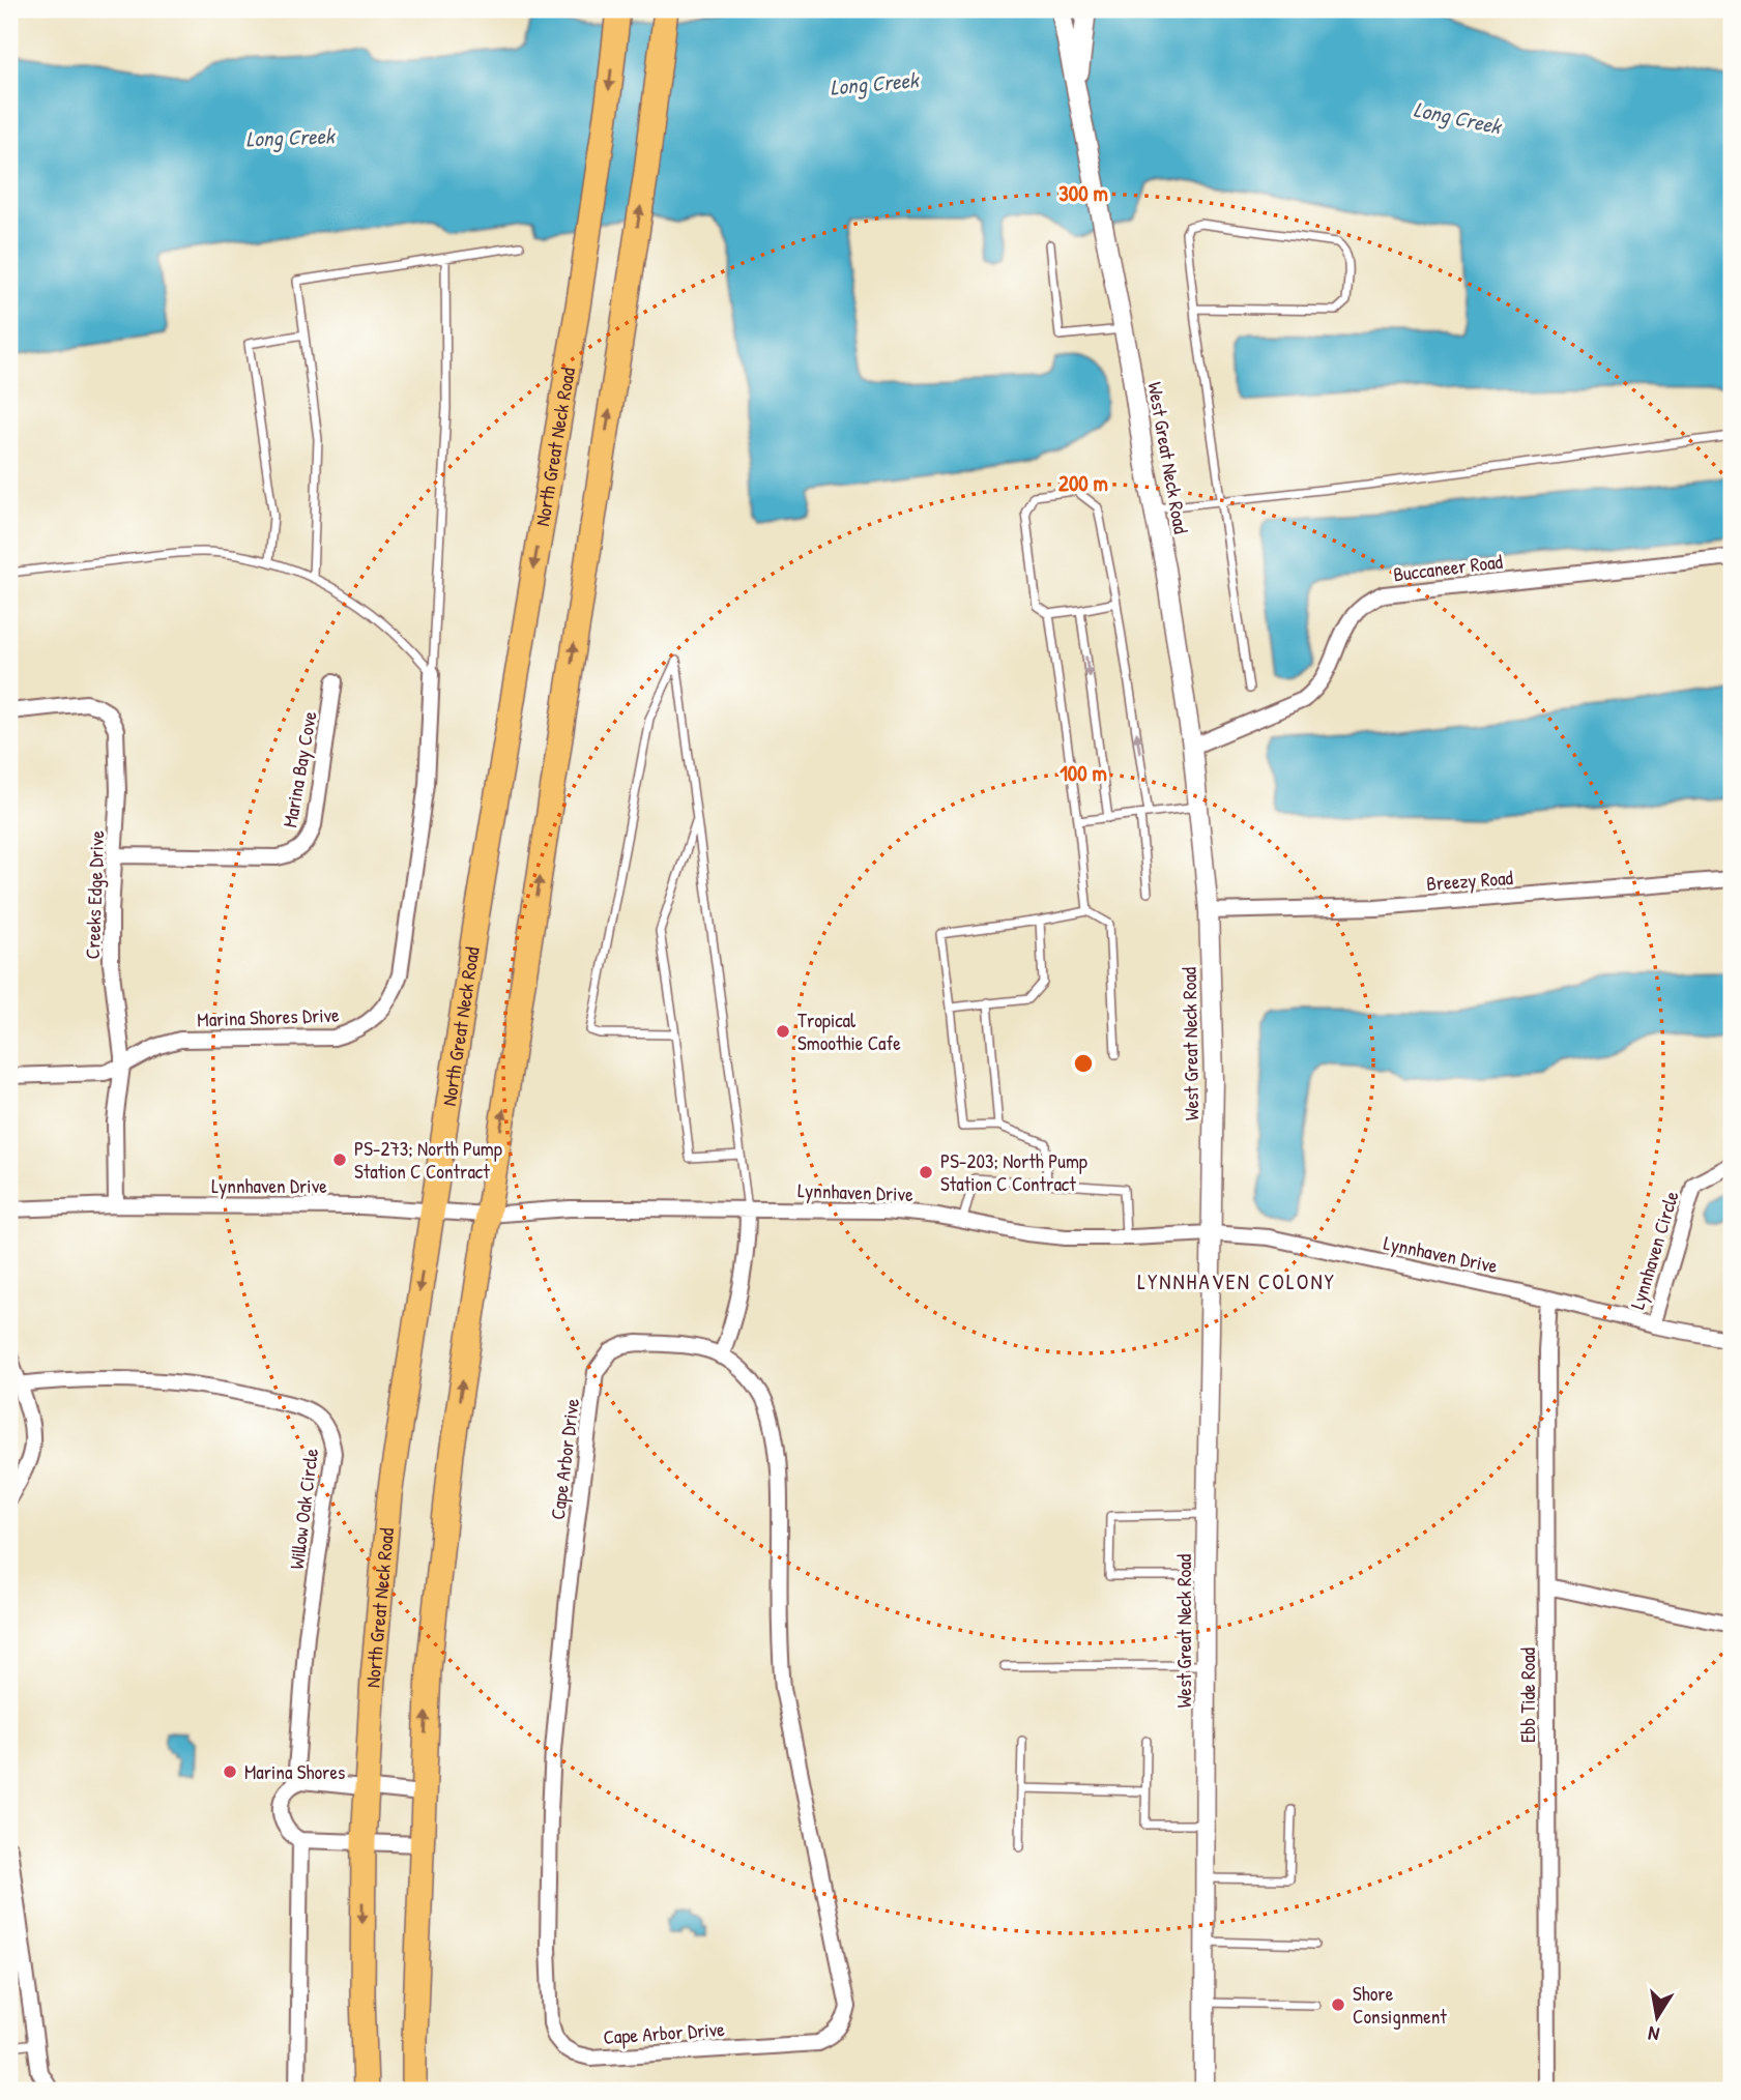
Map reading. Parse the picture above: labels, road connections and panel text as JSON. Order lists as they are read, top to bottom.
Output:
{
  "streets": {
    "main road": ["North Great Neck Road"],
    "street": [
      "West Great Neck Road",
      "Buccaneer Road",
      "Marina Bay Cove",
      "Breezy Road",
      "Creeks Edge Drive",
      "Marina Shores Drive",
      "Lynnhaven Drive",
      "Lynnhaven Circle",
      "Cape Arbor Drive",
      "Willow Oak Circle",
      "Ebb Tide Road"
    ]
  },
  "crossings": [
    ["North Great Neck Road", "Lynnhaven Drive"],
    ["West Great Neck Road", "Buccaneer Road"],
    ["West Great Neck Road", "Breezy Road"],
    ["West Great Neck Road", "Lynnhaven Drive"],
    ["Marina Bay Cove", "Creeks Edge Drive"],
    ["Creeks Edge Drive", "Marina Shores Drive"],
    ["Lynnhaven Drive", "Lynnhaven Circle"],
    ["Lynnhaven Drive", "Ebb Tide Road"]
  ],
  "districts": ["LYNNHAVEN COLONY"],
  "water": ["Long Creek"],
  "places": [
    "Tropical Smoothie Cafe",
    "PS-273; North Pump Station C Contract",
    "PS-203; North Pump Station C Contract",
    "Marina Shores",
    "Shore Consignment"
  ],
  "north": "bottom",
  "rings": ["300 m", "200 m", "100 m"]
}
